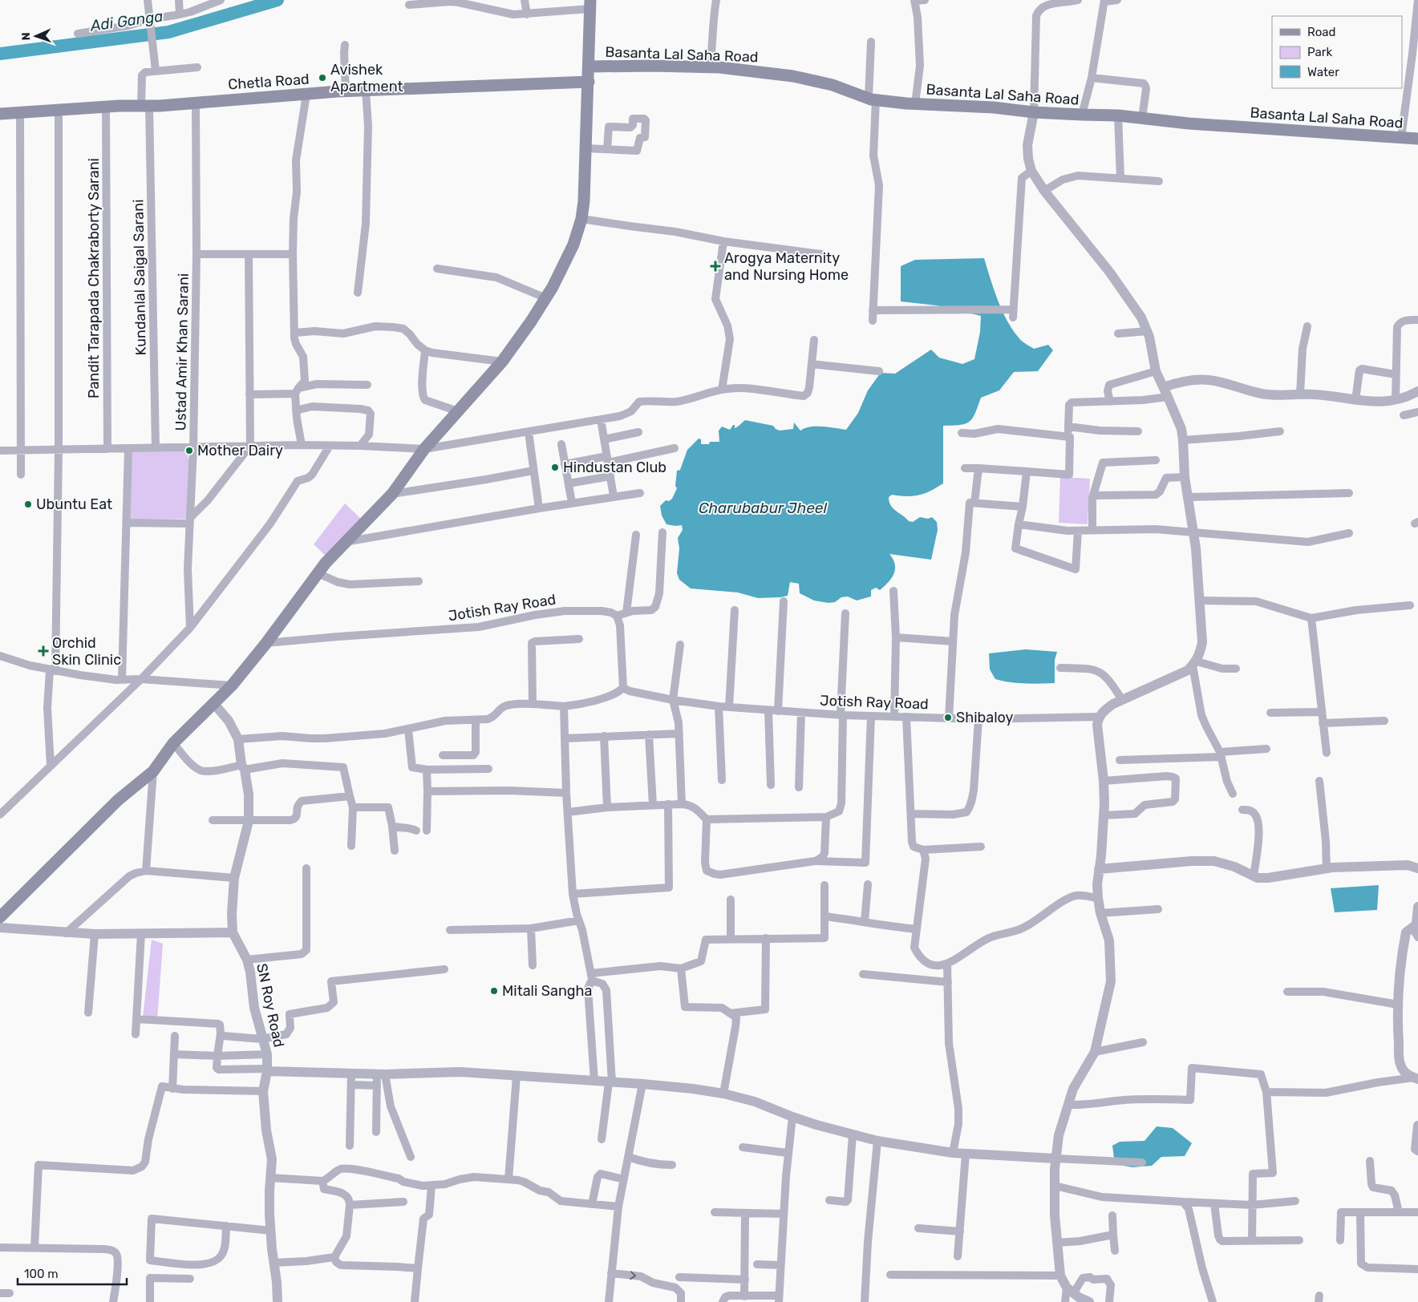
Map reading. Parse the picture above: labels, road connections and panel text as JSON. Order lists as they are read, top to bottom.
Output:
{
  "streets": {
    "main road": ["Basanta Lal Saha Road", "Chetla Road"],
    "street": [
      "Kundanlal Saigal Sarani",
      "Pandit Tarapada Chakraborty Sarani",
      "Ustad Amir Khan Sarani",
      "Jotish Ray Road",
      "SN Roy Road"
    ]
  },
  "crossings": [
    ["Chetla Road", "Kundanlal Saigal Sarani"],
    ["Chetla Road", "Pandit Tarapada Chakraborty Sarani"],
    ["Chetla Road", "Ustad Amir Khan Sarani"]
  ],
  "water": ["Adi Ganga", "Charubabur Jheel"],
  "places": {
    "other": [
      "Avishek Apartment",
      "Mother Dairy",
      "Hindustan Club",
      "Ubuntu Eat",
      "Shibaloy",
      "Mitali Sangha"
    ],
    "health": ["Arogya Maternity and Nursing Home", "Orchid Skin Clinic"]
  },
  "legend": ["Road", "Park", "Water"],
  "scale_bar": "100 m",
  "north": "left"
}
